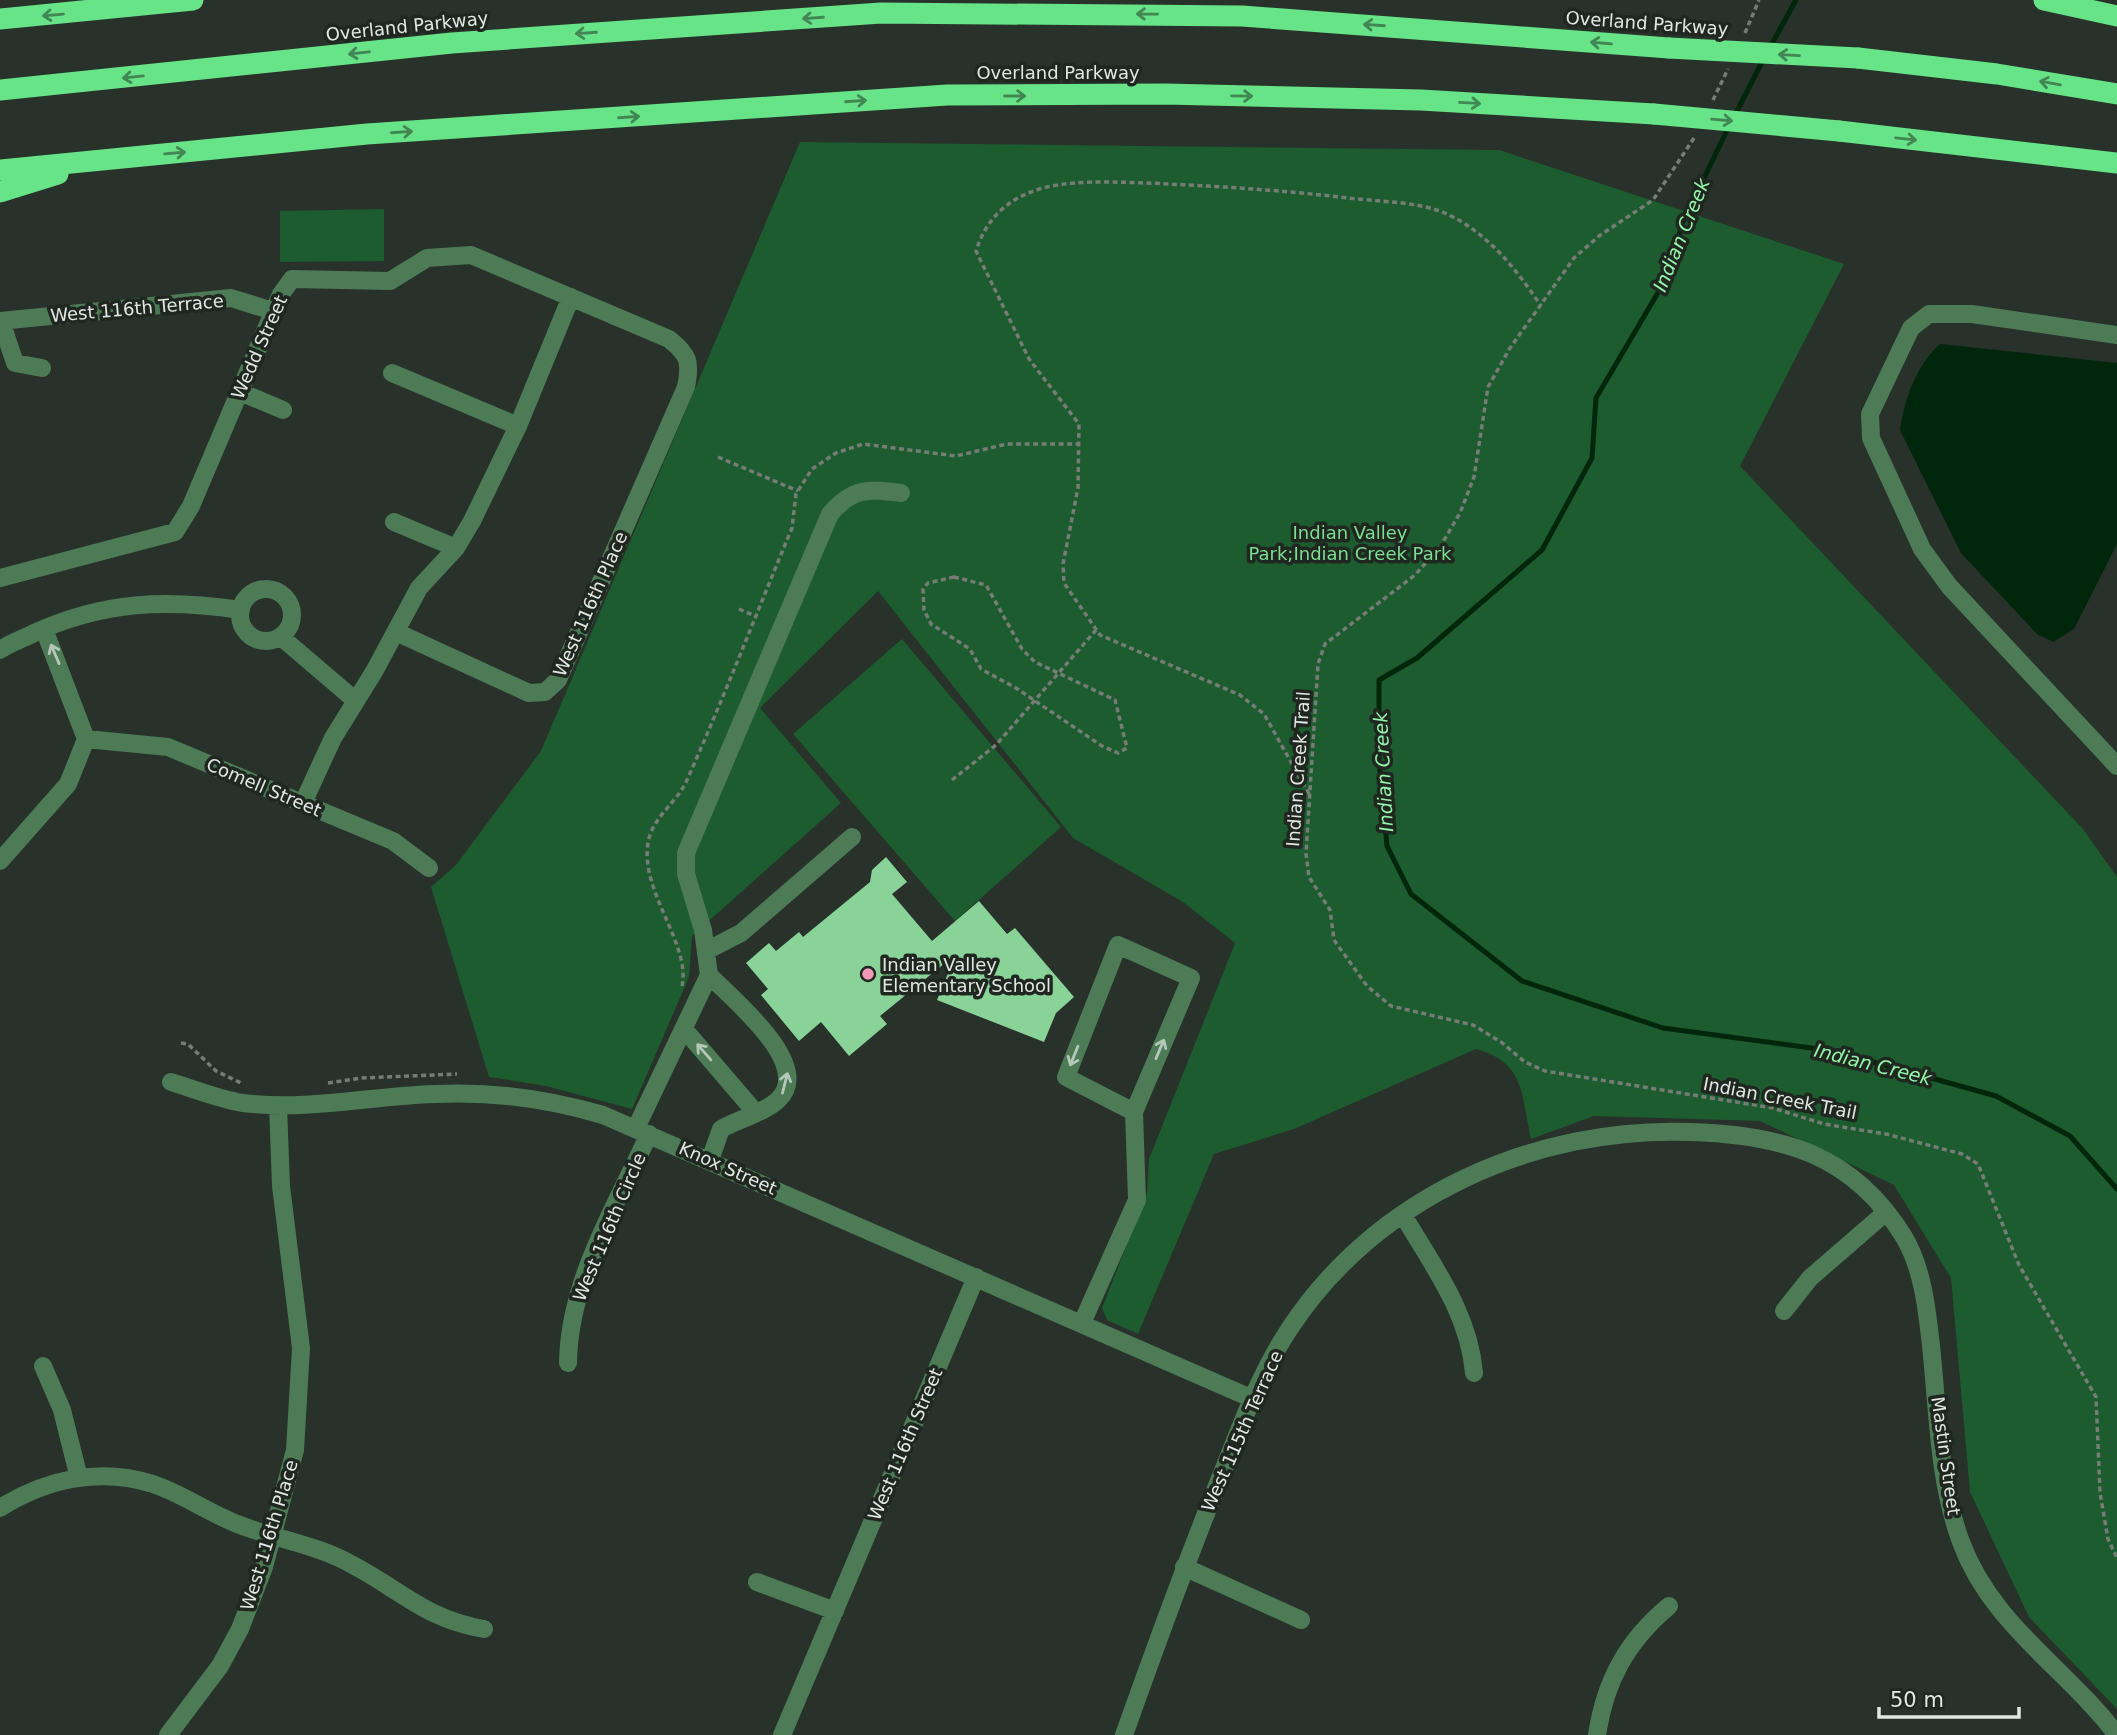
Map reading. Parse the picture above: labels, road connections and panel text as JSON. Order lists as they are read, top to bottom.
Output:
{
  "streets": {
    "highway": ["Overland Parkway"],
    "street": [
      "West 116th Terrace",
      "Wedd Street",
      "West 116th Place",
      "Comell Street",
      "Knox Street",
      "West 116th Circle",
      "West 115th Terrace",
      "West 116th Street",
      "Mastin Street"
    ],
    "path": ["Indian Creek Trail"]
  },
  "crossings": [
    ["West 116th Terrace", "Wedd Street"],
    ["Wedd Street", "West 116th Place"],
    ["West 116th Place", "Knox Street"],
    ["Knox Street", "West 116th Circle"],
    ["Knox Street", "West 115th Terrace"],
    ["Knox Street", "West 116th Street"],
    ["West 115th Terrace", "Mastin Street"]
  ],
  "water": ["Indian Creek"],
  "parks": ["Indian Valley Park;Indian Creek Park"],
  "places": ["Indian Valley Elementary School"],
  "scale_bar": "50 m"
}
